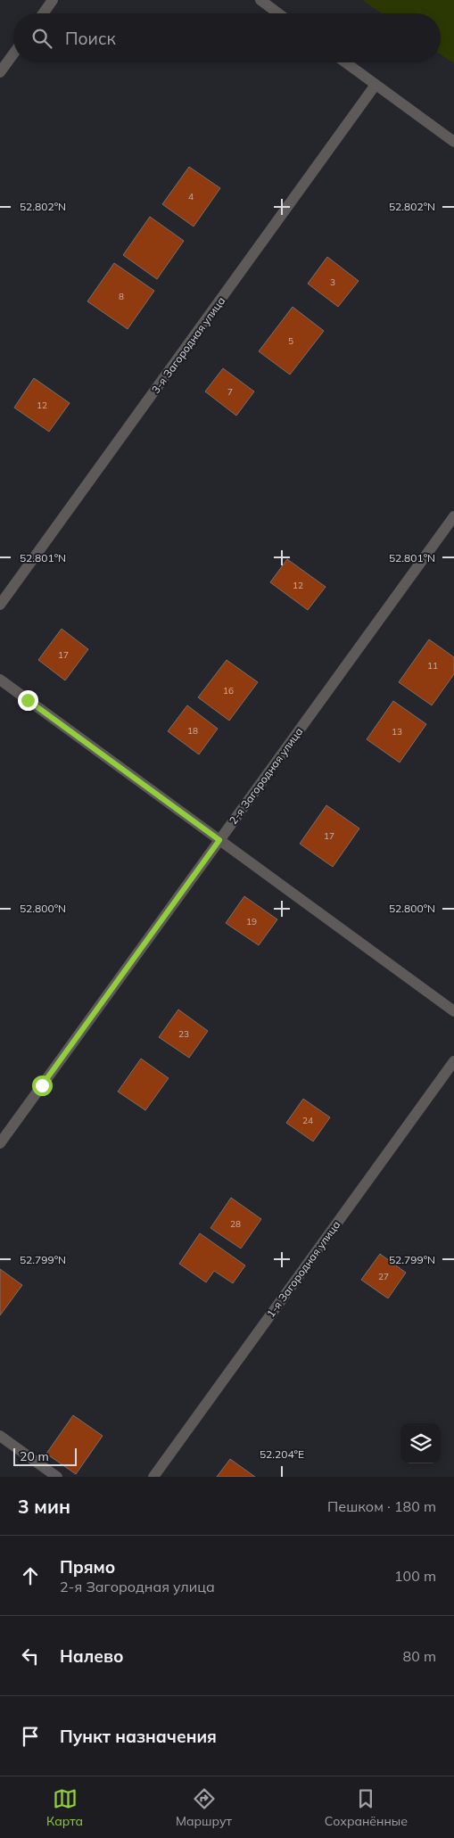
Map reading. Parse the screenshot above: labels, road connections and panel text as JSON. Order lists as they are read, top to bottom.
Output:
{
  "streets": {
    "street": ["3-я Загородная улица", "2-я Загородная улица", "1-я Загородная улица"]
  },
  "house_numbers": [
    "4",
    "3",
    "8",
    "5",
    "7",
    "12",
    "12",
    "17",
    "11",
    "16",
    "18",
    "13",
    "17",
    "19",
    "23",
    "24",
    "28",
    "27"
  ],
  "scale_bar": "20 m",
  "page": {
    "search": "Поиск",
    "scale": "20 m",
    "heading": ["3 мин", "Пешком · 180 m"],
    "list": [
      ["Прямо", "2-я Загородная улица", "100 m"],
      ["Налево", "80 m"],
      "Пункт назначения"
    ],
    "nav": ["Карта", "Маршрут", "Сохранённые"]
  },
  "coordinates": [
    "52.802°N",
    "52.801°N",
    "52.800°N",
    "52.799°N",
    "52.204°E"
  ]
}
